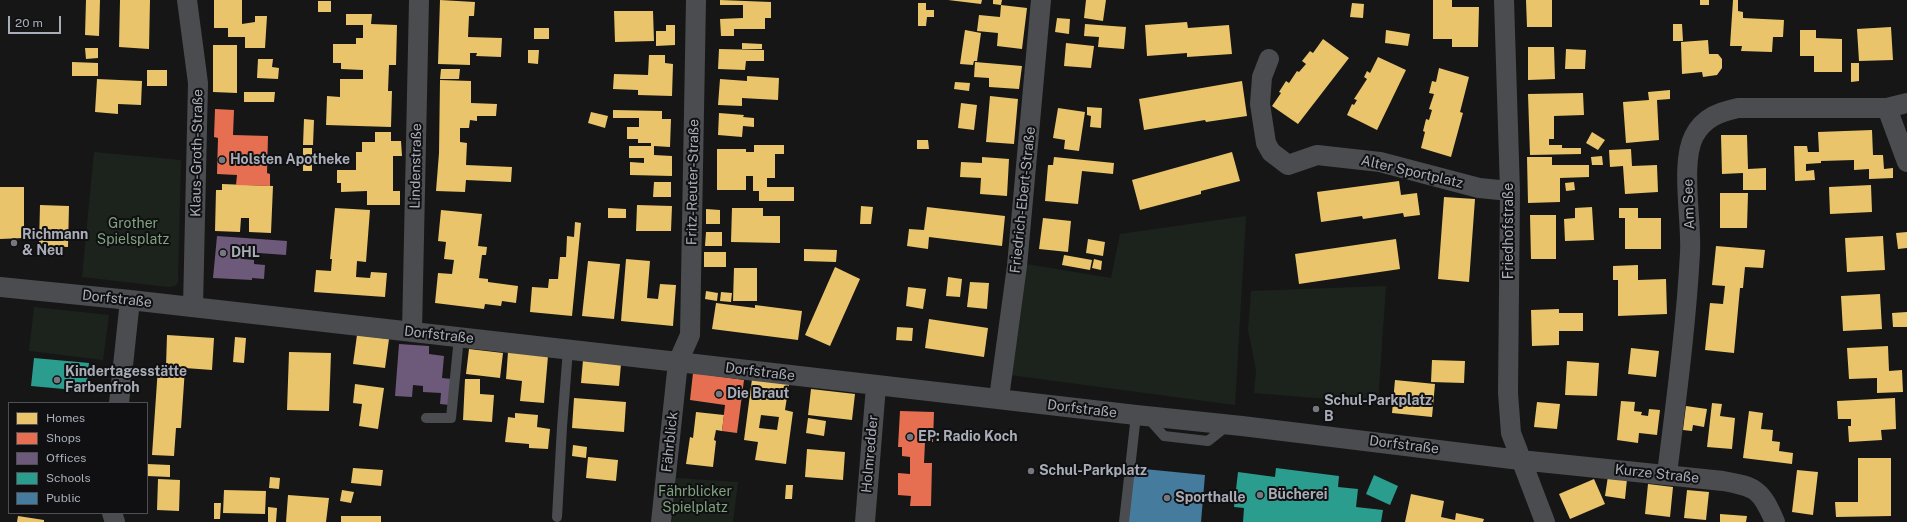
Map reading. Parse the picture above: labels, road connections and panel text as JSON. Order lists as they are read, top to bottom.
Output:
{
  "streets": {
    "street": [
      "Klaus-Groth-Straße",
      "Lindenstraße",
      "Alter Sportplatz",
      "Fritz-Reuter-Straße",
      "Friedrich-Ebert-Straße",
      "Am See",
      "Friedhofstraße",
      "Dorfstraße",
      "Fährblick",
      "Holmredder",
      "Kurze Straße"
    ]
  },
  "crossings": [
    ["Klaus-Groth-Straße", "Dorfstraße"],
    ["Lindenstraße", "Dorfstraße"],
    ["Alter Sportplatz", "Friedhofstraße"],
    ["Fritz-Reuter-Straße", "Dorfstraße"],
    ["Fritz-Reuter-Straße", "Fährblick"],
    ["Friedrich-Ebert-Straße", "Dorfstraße"],
    ["Am See", "Kurze Straße"],
    ["Friedhofstraße", "Dorfstraße"],
    ["Friedhofstraße", "Kurze Straße"],
    ["Dorfstraße", "Fährblick"],
    ["Dorfstraße", "Holmredder"],
    ["Dorfstraße", "Kurze Straße"]
  ],
  "parks": ["Grother Spielsplatz", "Fährblicker Spielplatz"],
  "places": [
    "Holsten Apotheke",
    "Richmann & Neu",
    "DHL",
    "Kindertagesstätte Farbenfroh",
    "Die Braut",
    "Schul-Parkplatz B",
    "EP: Radio Koch",
    "Schul-Parkplatz",
    "Bücherei",
    "Sporthalle"
  ],
  "legend": [
    "Homes",
    "Shops",
    "Offices",
    "Schools",
    "Public"
  ],
  "scale_bar": "20 m"
}
